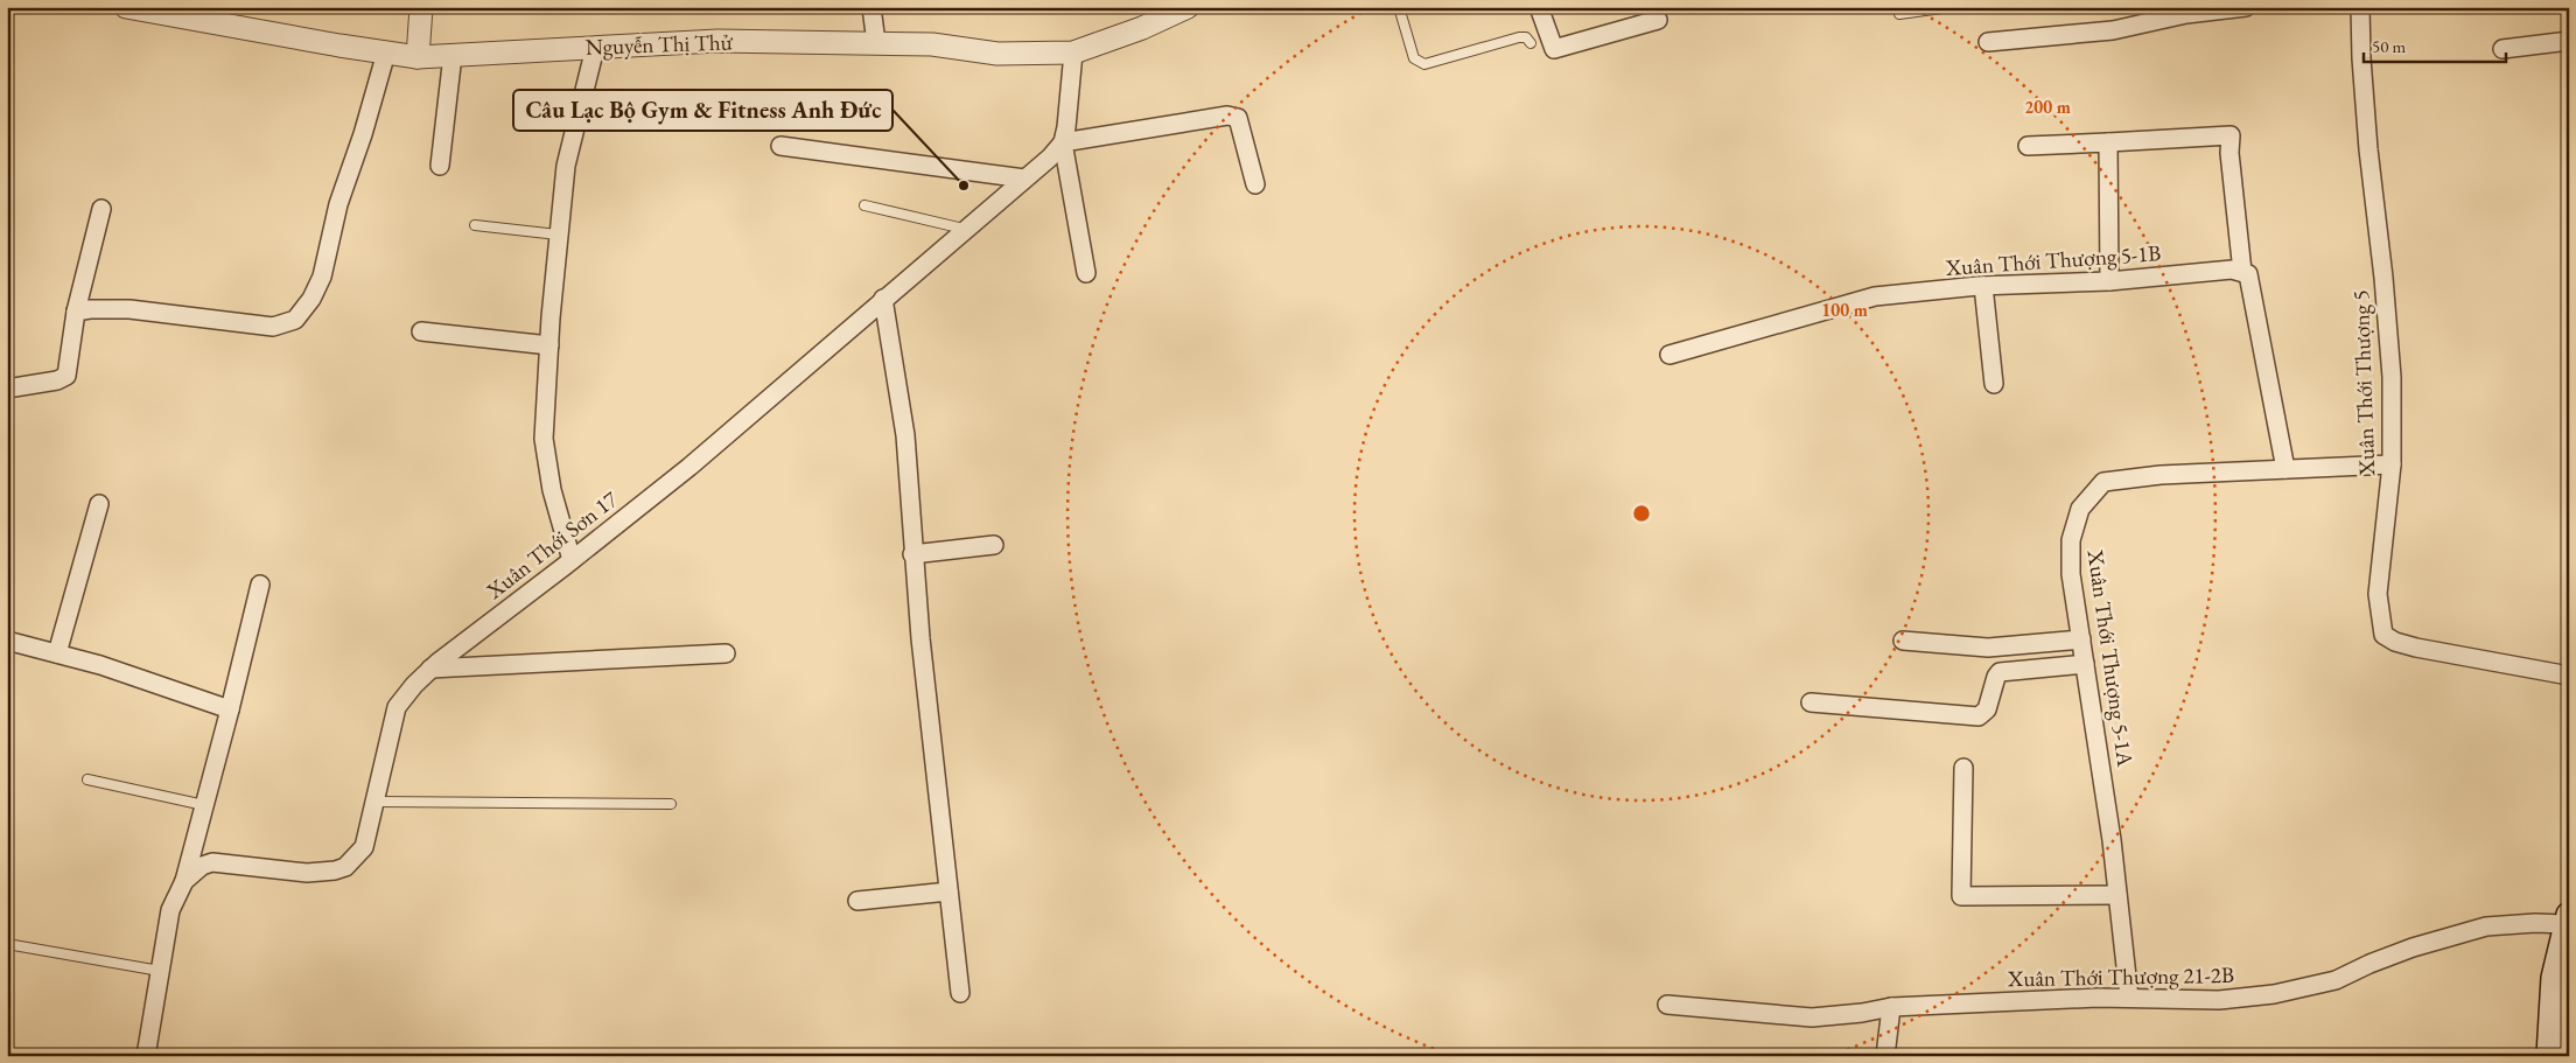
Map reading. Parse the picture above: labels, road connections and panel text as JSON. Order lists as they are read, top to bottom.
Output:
{
  "streets": {
    "street": [
      "Nguyễn Thị Thử",
      "Xuân Thới Thượng 5-1B",
      "Xuân Thới Thượng 5",
      "Xuân Thới Sơn 17",
      "Xuân Thới Thượng 5-1A",
      "Xuân Thới Thượng 21-2B"
    ]
  },
  "crossings": [
    ["Xuân Thới Thượng 5", "Xuân Thới Thượng 5-1A"],
    ["Xuân Thới Thượng 5-1A", "Xuân Thới Thượng 21-2B"]
  ],
  "places": ["Câu Lạc Bộ Gym & Fitness Anh Đức"],
  "scale_bar": "50 m",
  "rings": ["200 m", "100 m"]
}
